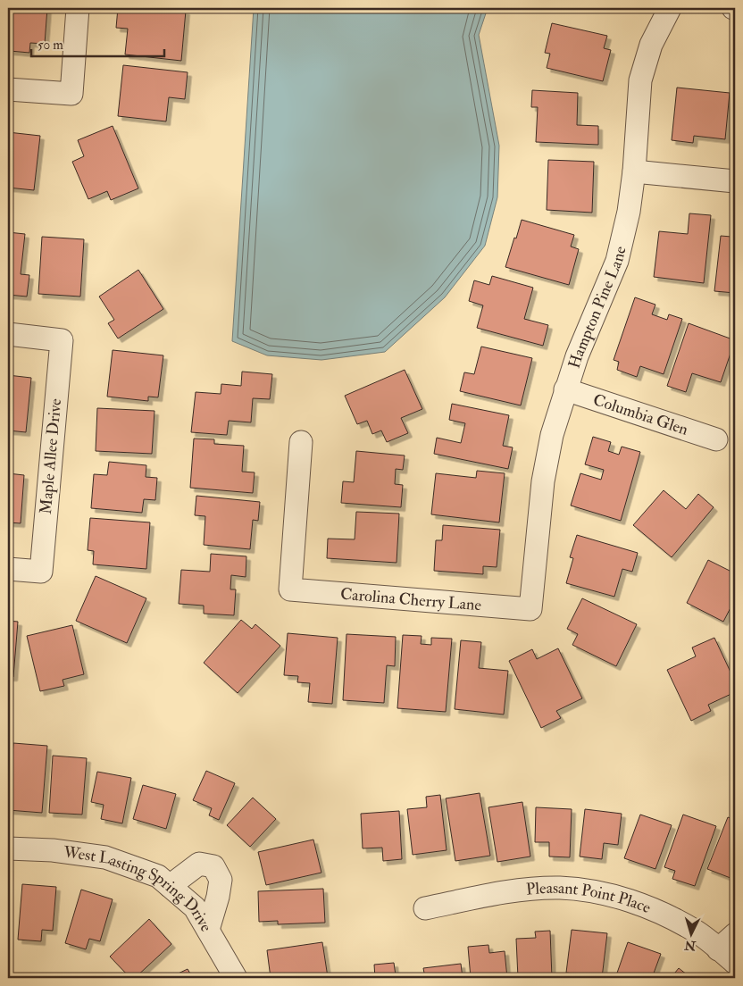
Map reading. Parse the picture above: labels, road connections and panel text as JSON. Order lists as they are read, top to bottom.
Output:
{
  "streets": {
    "street": [
      "Hampton Pine Lane",
      "Columbia Glen",
      "Maple Allee Drive",
      "Carolina Cherry Lane",
      "West Lasting Spring Drive",
      "Pleasant Point Place"
    ]
  },
  "crossings": [
    ["Hampton Pine Lane", "Columbia Glen"],
    ["Hampton Pine Lane", "Carolina Cherry Lane"]
  ],
  "scale_bar": "50 m",
  "north": "bottom"
}
